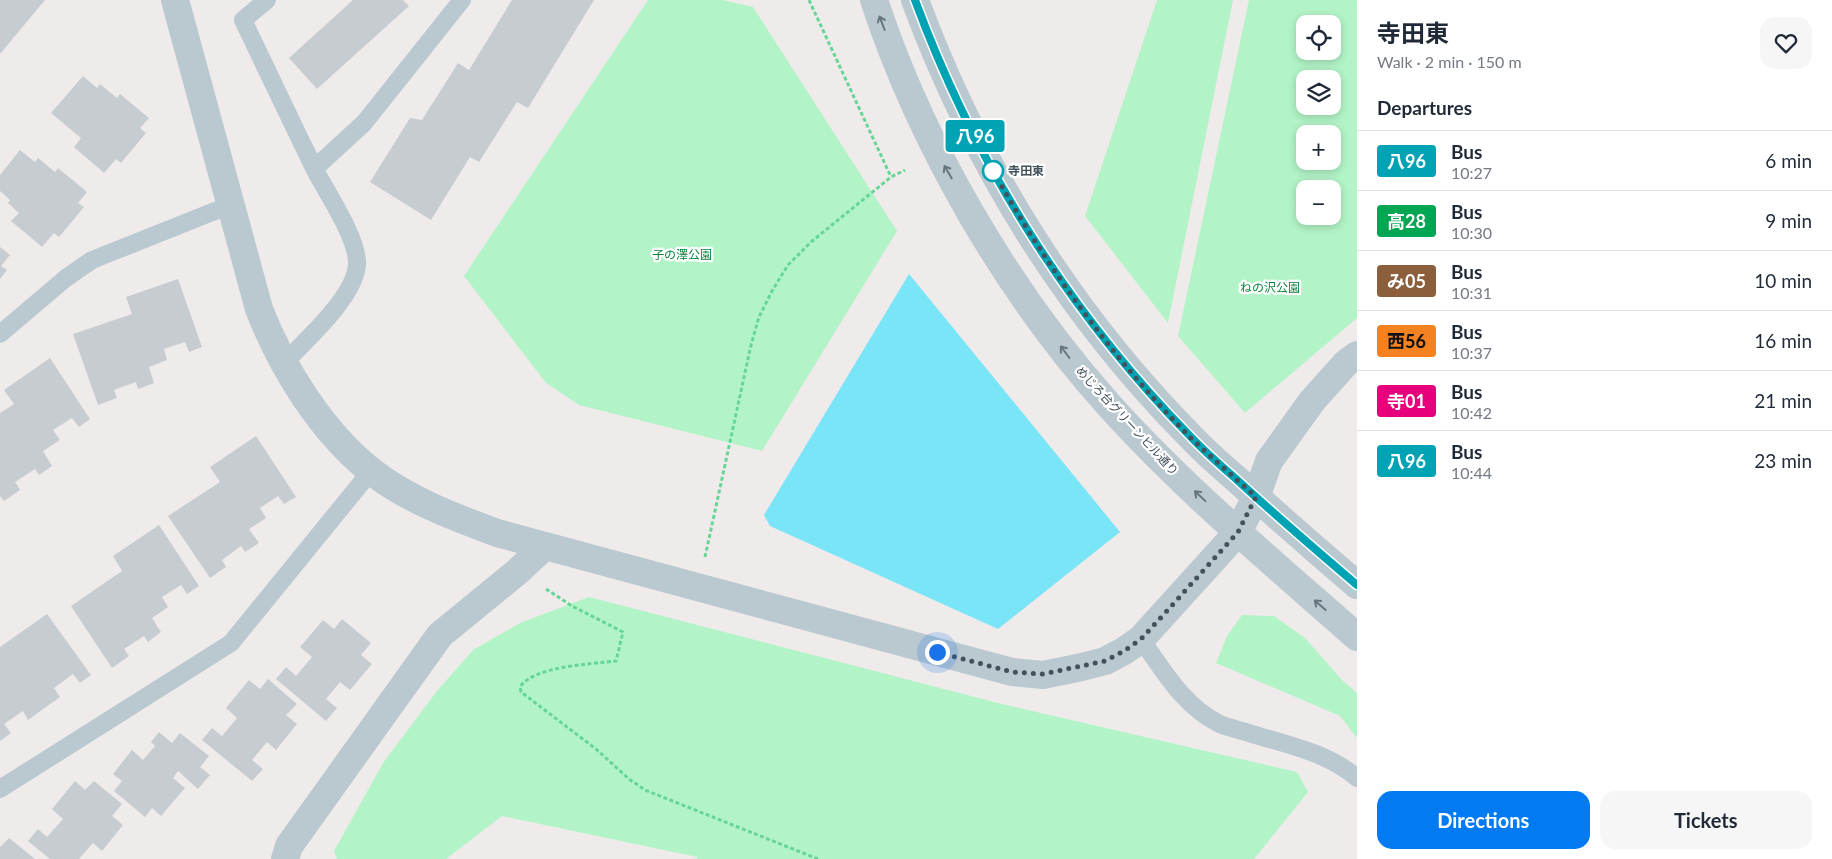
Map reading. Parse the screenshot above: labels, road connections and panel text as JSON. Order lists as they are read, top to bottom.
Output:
{
  "streets": {
    "street": ["めじろ台グリーンヒル通り"]
  },
  "parks": ["子の澤公園", "ねの沢公園"],
  "places": ["寺田東"],
  "lines": ["bus line 八96"],
  "page": {
    "on_map": "八96",
    "heading": [
      ["寺田東", "Walk · 2 min · 150 m"],
      "Departures"
    ],
    "map_buttons": ["+", "−"],
    "list": [
      {
        "mark": "八96",
        "name": "Bus",
        "note": "10:27",
        "value": "6 min"
      },
      {
        "mark": "高28",
        "name": "Bus",
        "note": "10:30",
        "value": "9 min"
      },
      {
        "mark": "み05",
        "name": "Bus",
        "note": "10:31",
        "value": "10 min"
      },
      {
        "mark": "西56",
        "name": "Bus",
        "note": "10:37",
        "value": "16 min"
      },
      {
        "mark": "寺01",
        "name": "Bus",
        "note": "10:42",
        "value": "21 min"
      },
      {
        "mark": "八96",
        "name": "Bus",
        "note": "10:44",
        "value": "23 min"
      }
    ],
    "buttons": ["Directions", "Tickets"]
  }
}
